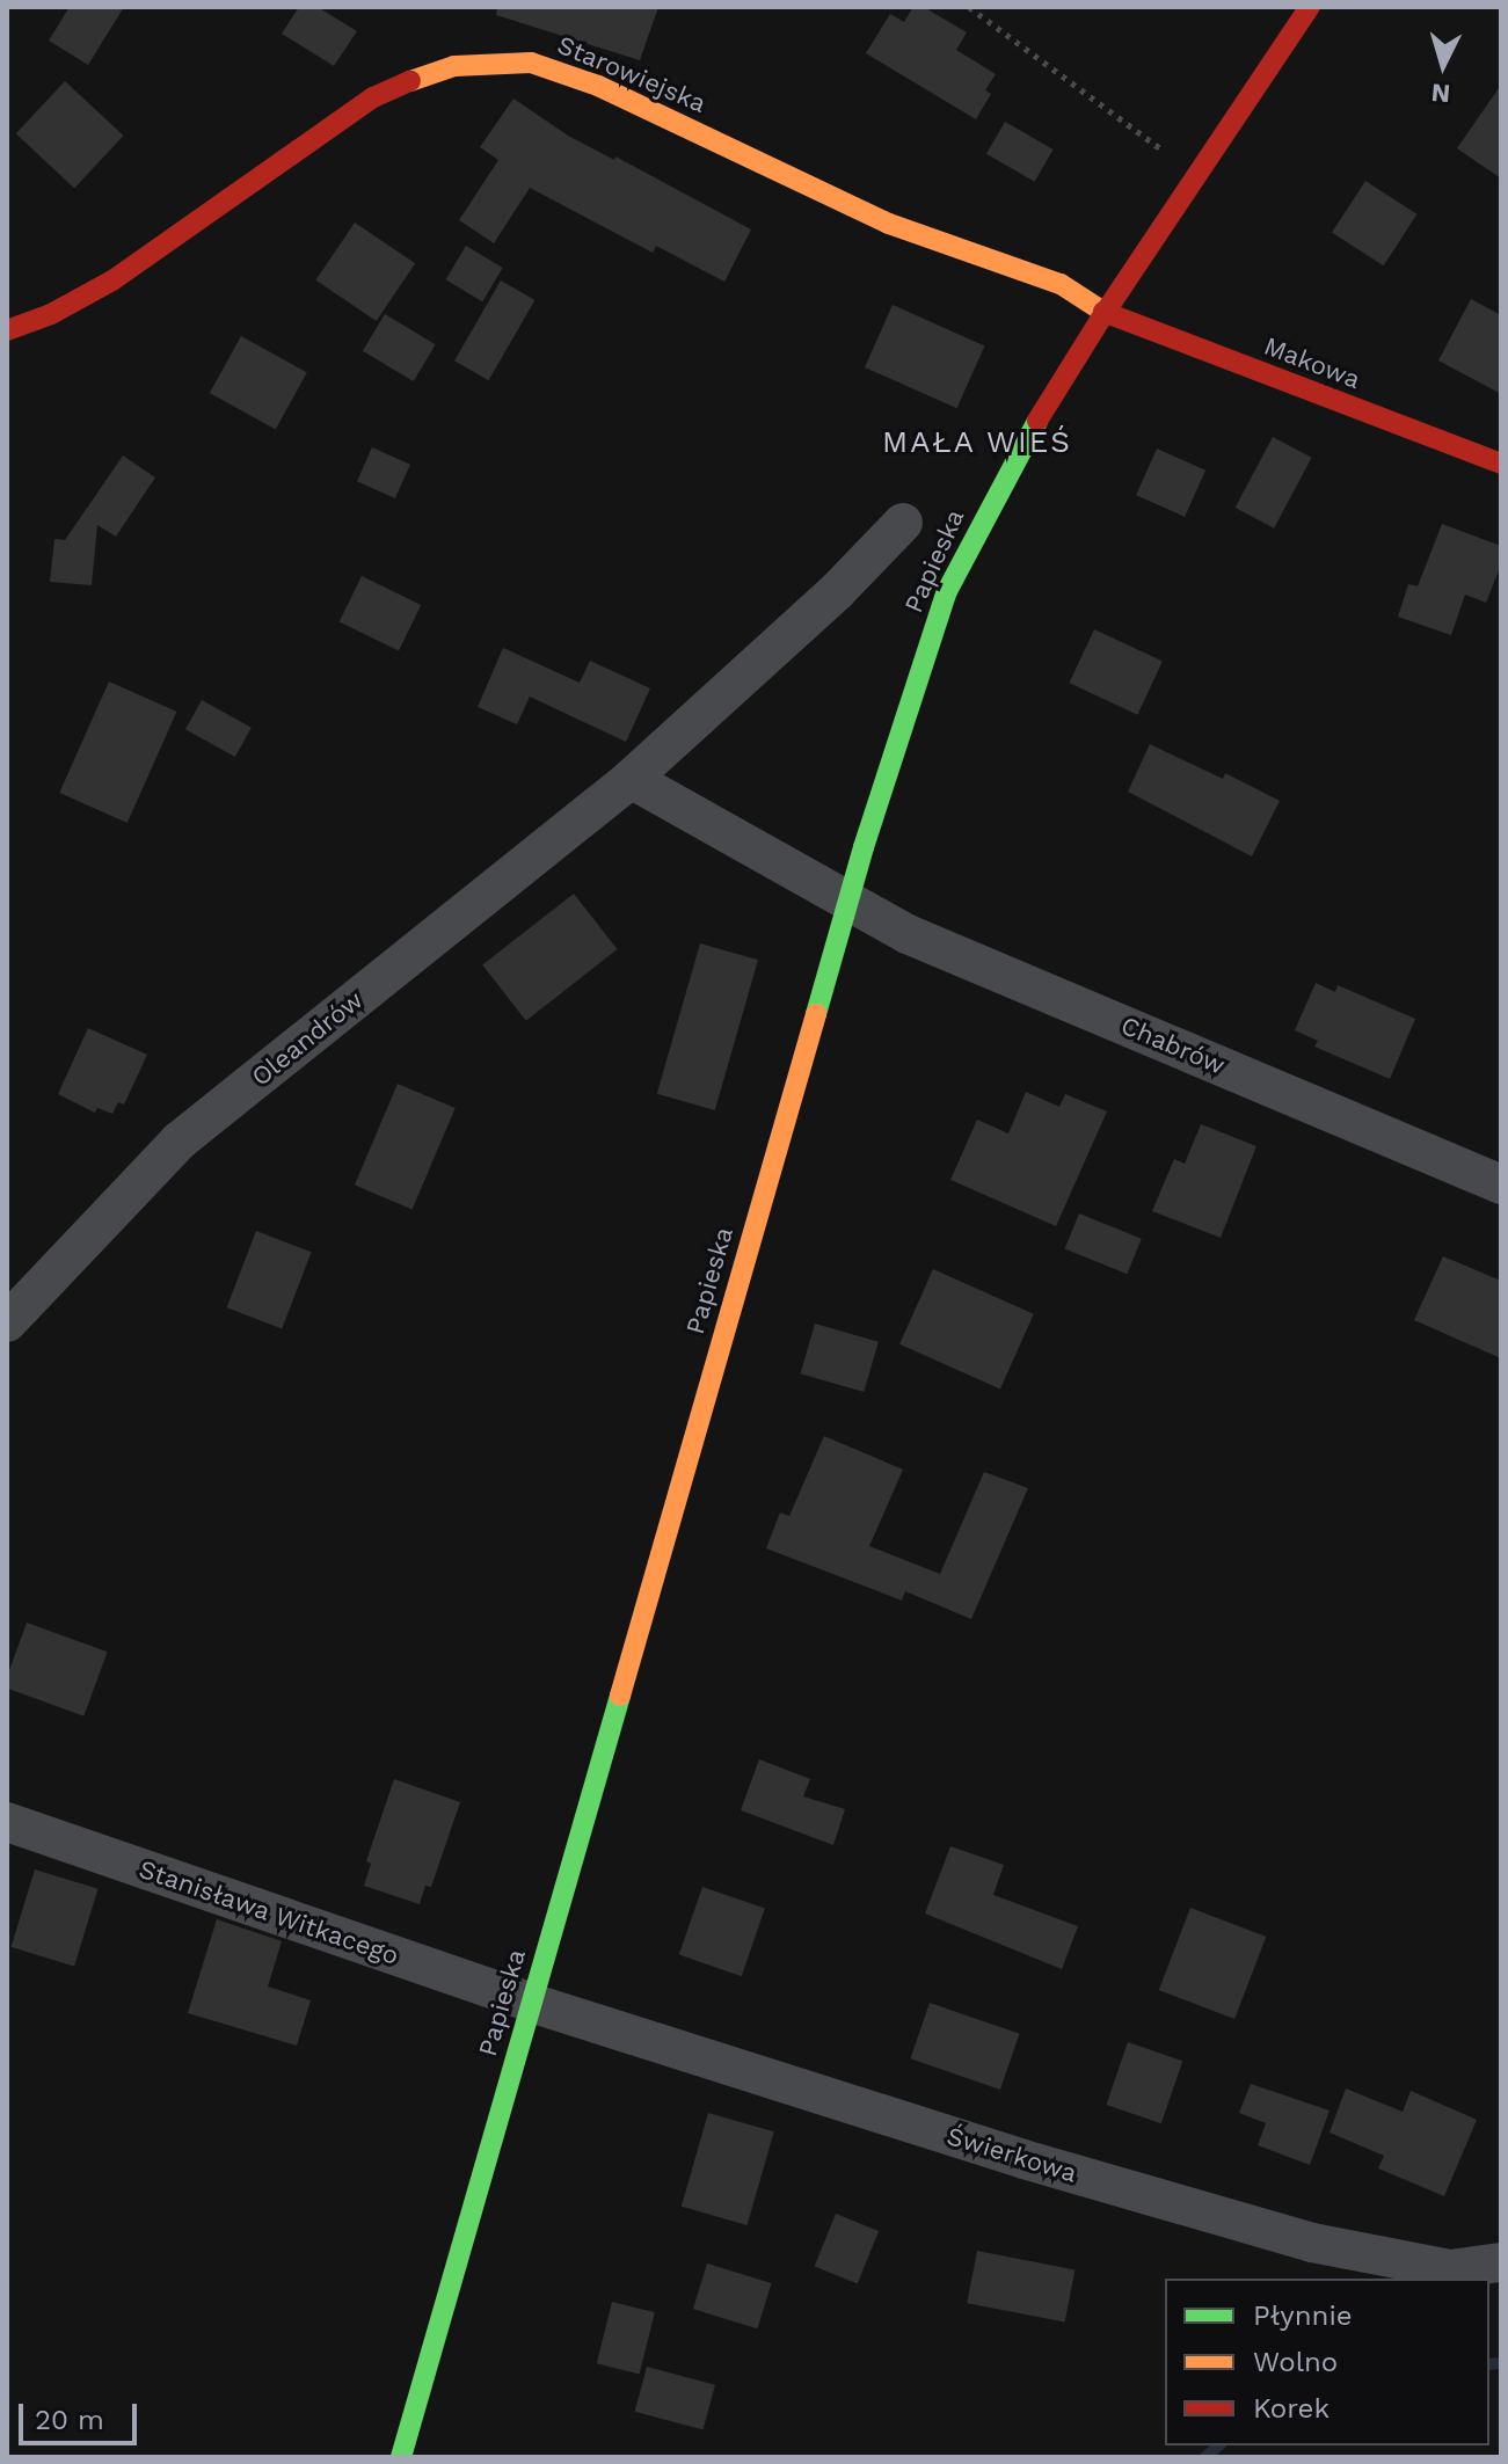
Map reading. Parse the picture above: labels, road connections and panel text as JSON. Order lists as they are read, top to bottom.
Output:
{
  "streets": {
    "street": [
      "Starowiejska",
      "Makowa",
      "Papieska",
      "Oleandrów",
      "Chabrów",
      "Stanisława Witkacego",
      "Świerkowa"
    ]
  },
  "crossings": [
    ["Starowiejska", "Makowa"],
    ["Starowiejska", "Papieska"],
    ["Makowa", "Papieska"],
    ["Papieska", "Chabrów"],
    ["Papieska", "Stanisława Witkacego"],
    ["Papieska", "Świerkowa"],
    ["Stanisława Witkacego", "Świerkowa"]
  ],
  "districts": ["MAŁA WIEŚ"],
  "legend": ["Płynnie", "Wolno", "Korek"],
  "scale_bar": "20 m",
  "north": "bottom"
}
